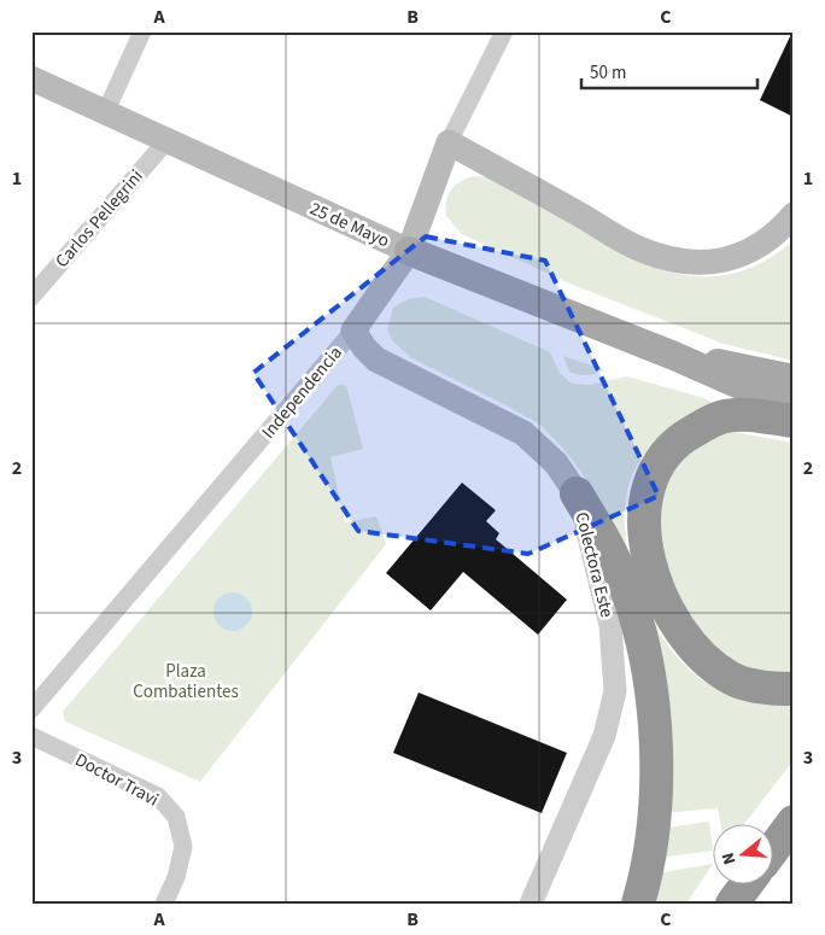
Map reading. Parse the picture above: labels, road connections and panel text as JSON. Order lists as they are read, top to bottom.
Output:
{
  "streets": {
    "main road": ["25 de Mayo", "Independencia", "Colectora Este"],
    "street": ["Carlos Pellegrini", "Doctor Travi"]
  },
  "crossings": [
    ["Carlos Pellegrini", "25 de Mayo"],
    ["25 de Mayo", "Independencia"],
    ["Independencia", "Colectora Este"]
  ],
  "parks": ["Plaza Combatientes"],
  "scale_bar": "50 m",
  "north": "left",
  "grid": {
    "columns": ["A", "B", "C"],
    "rows": ["1", "2", "3"]
  }
}
